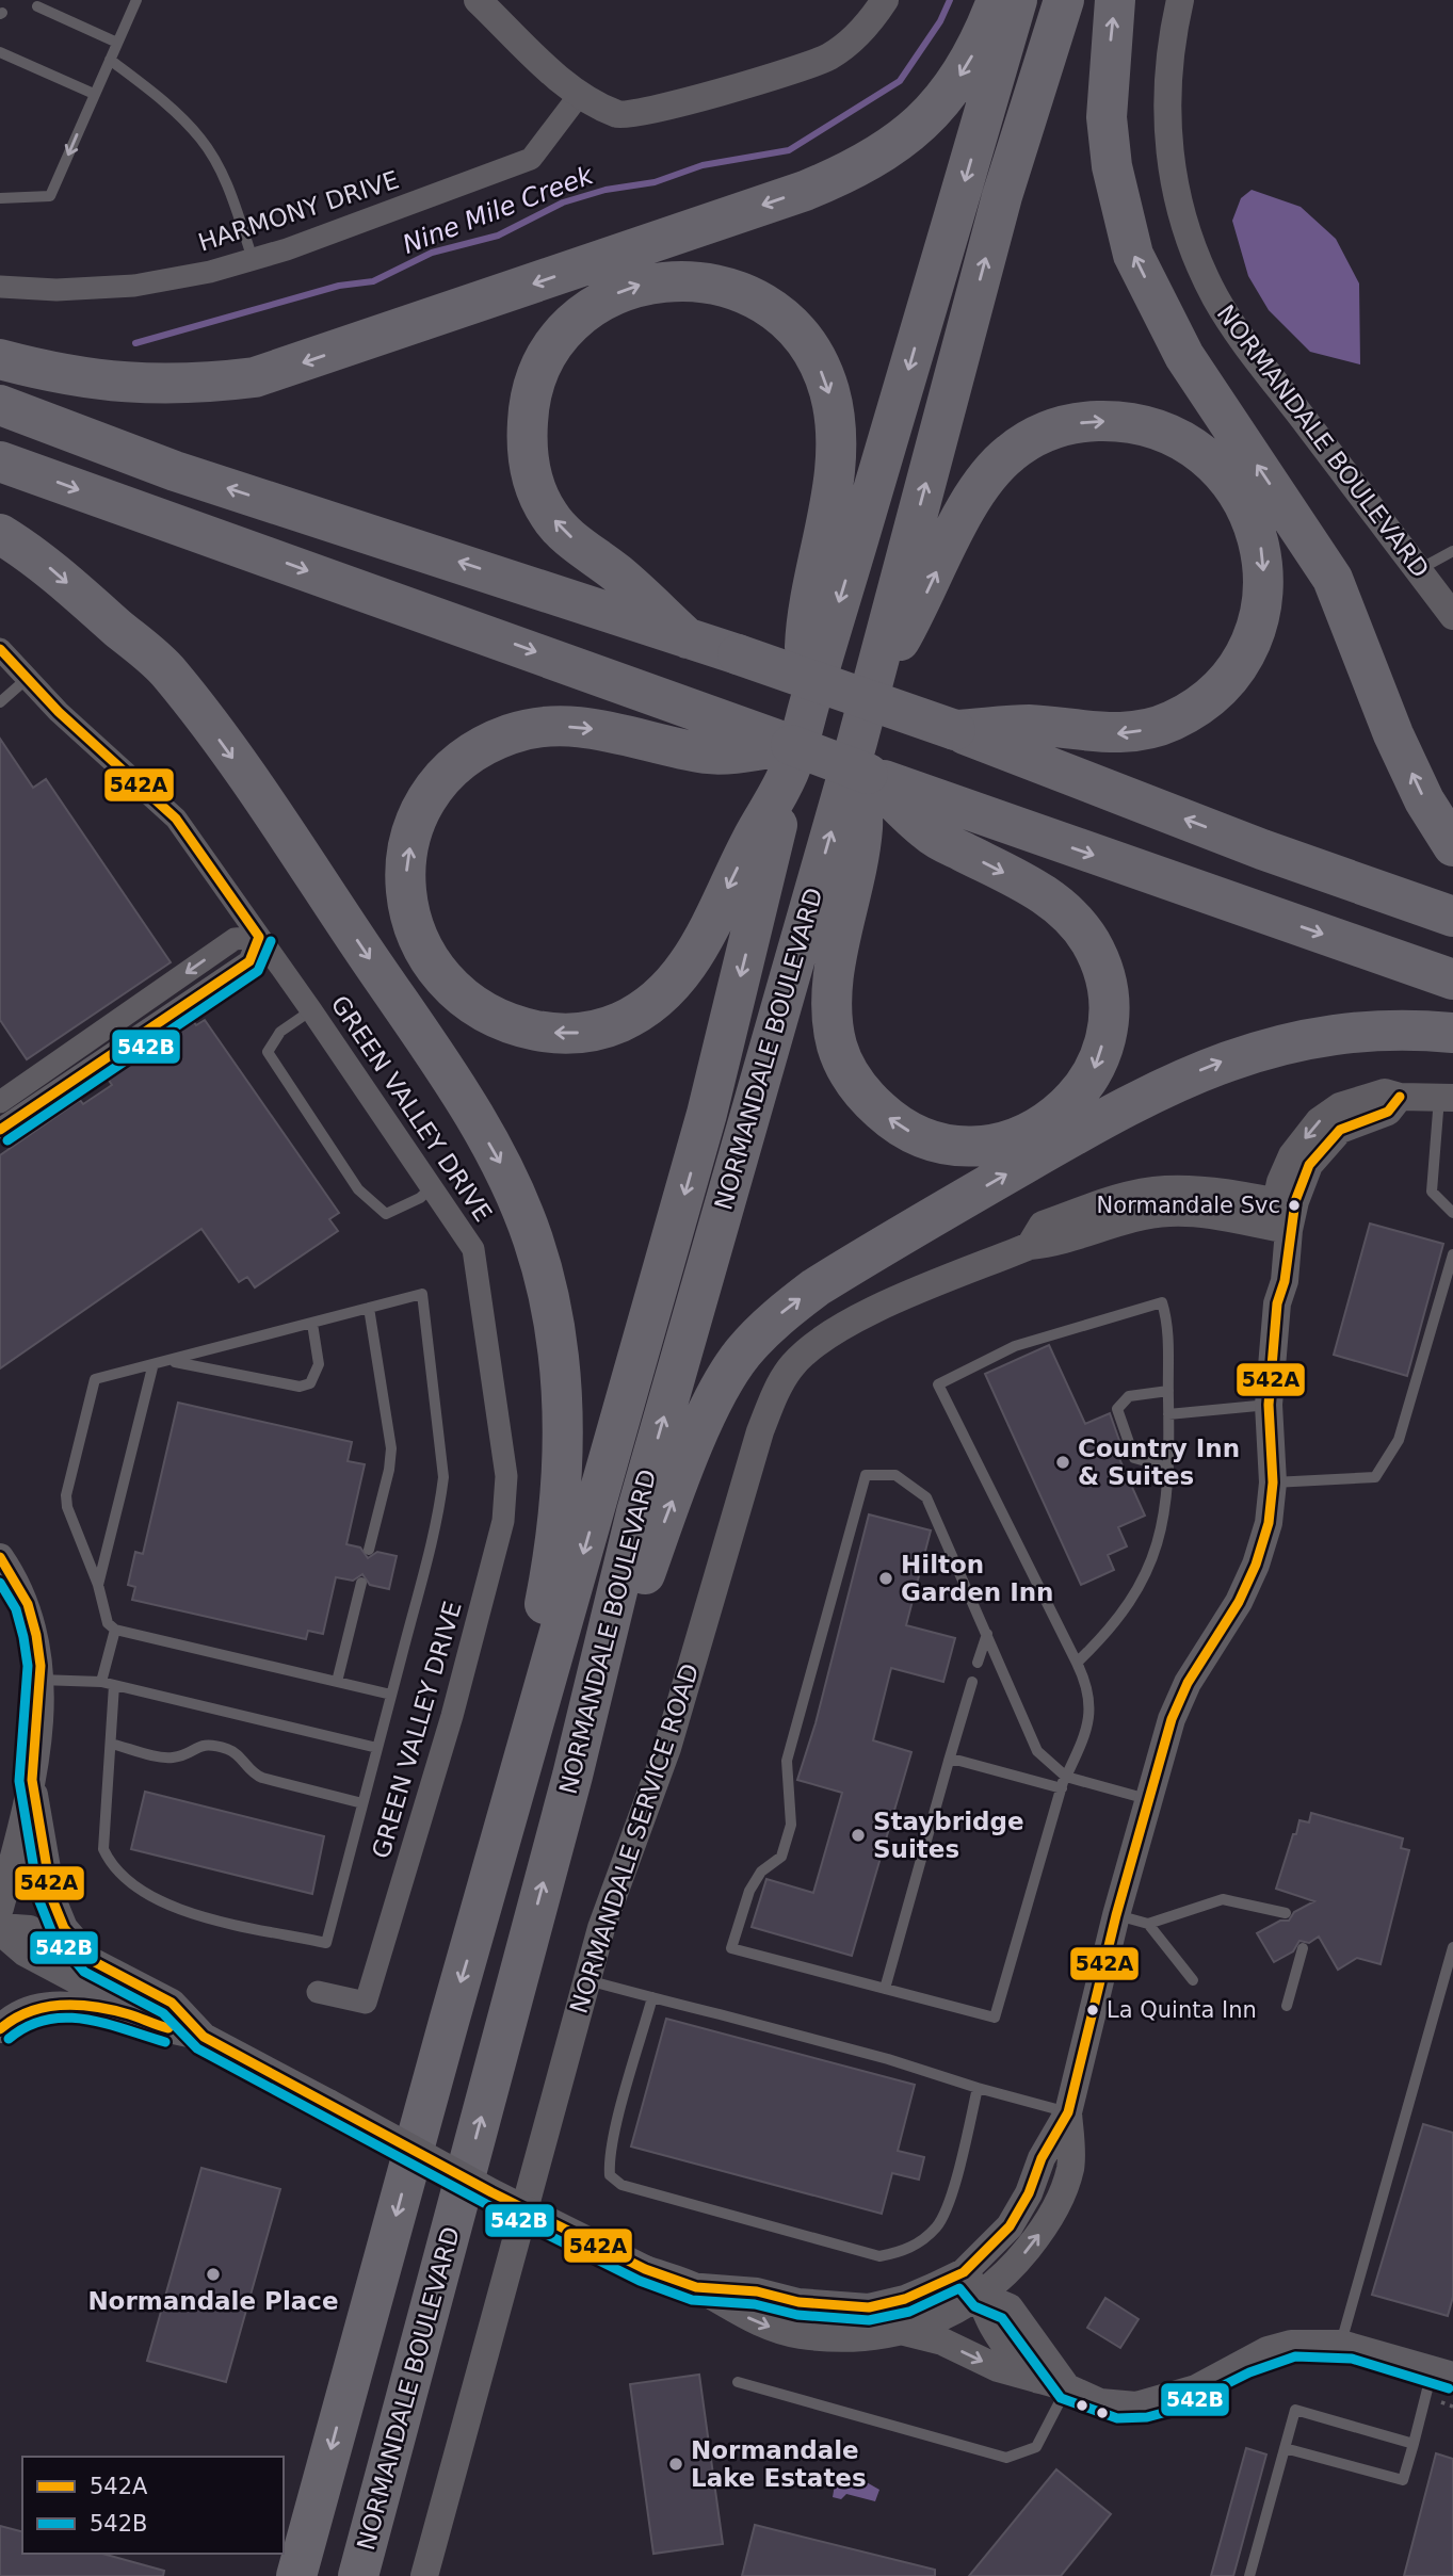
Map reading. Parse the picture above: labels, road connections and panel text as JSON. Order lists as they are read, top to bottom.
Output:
{
  "streets": {
    "highway": ["NORMANDALE BOULEVARD"],
    "street": ["HARMONY DRIVE", "GREEN VALLEY DRIVE", "NORMANDALE SERVICE ROAD"]
  },
  "water": ["Nine Mile Creek"],
  "places": [
    "Normandale Svc",
    "Country Inn & Suites",
    "Hilton Garden Inn",
    "Staybridge Suites",
    "La Quinta Inn",
    "Normandale Place",
    "Normandale Lake Estates"
  ],
  "lines": ["transit line 542A", "transit line 542B"],
  "legend": ["542A", "542B"]
}
